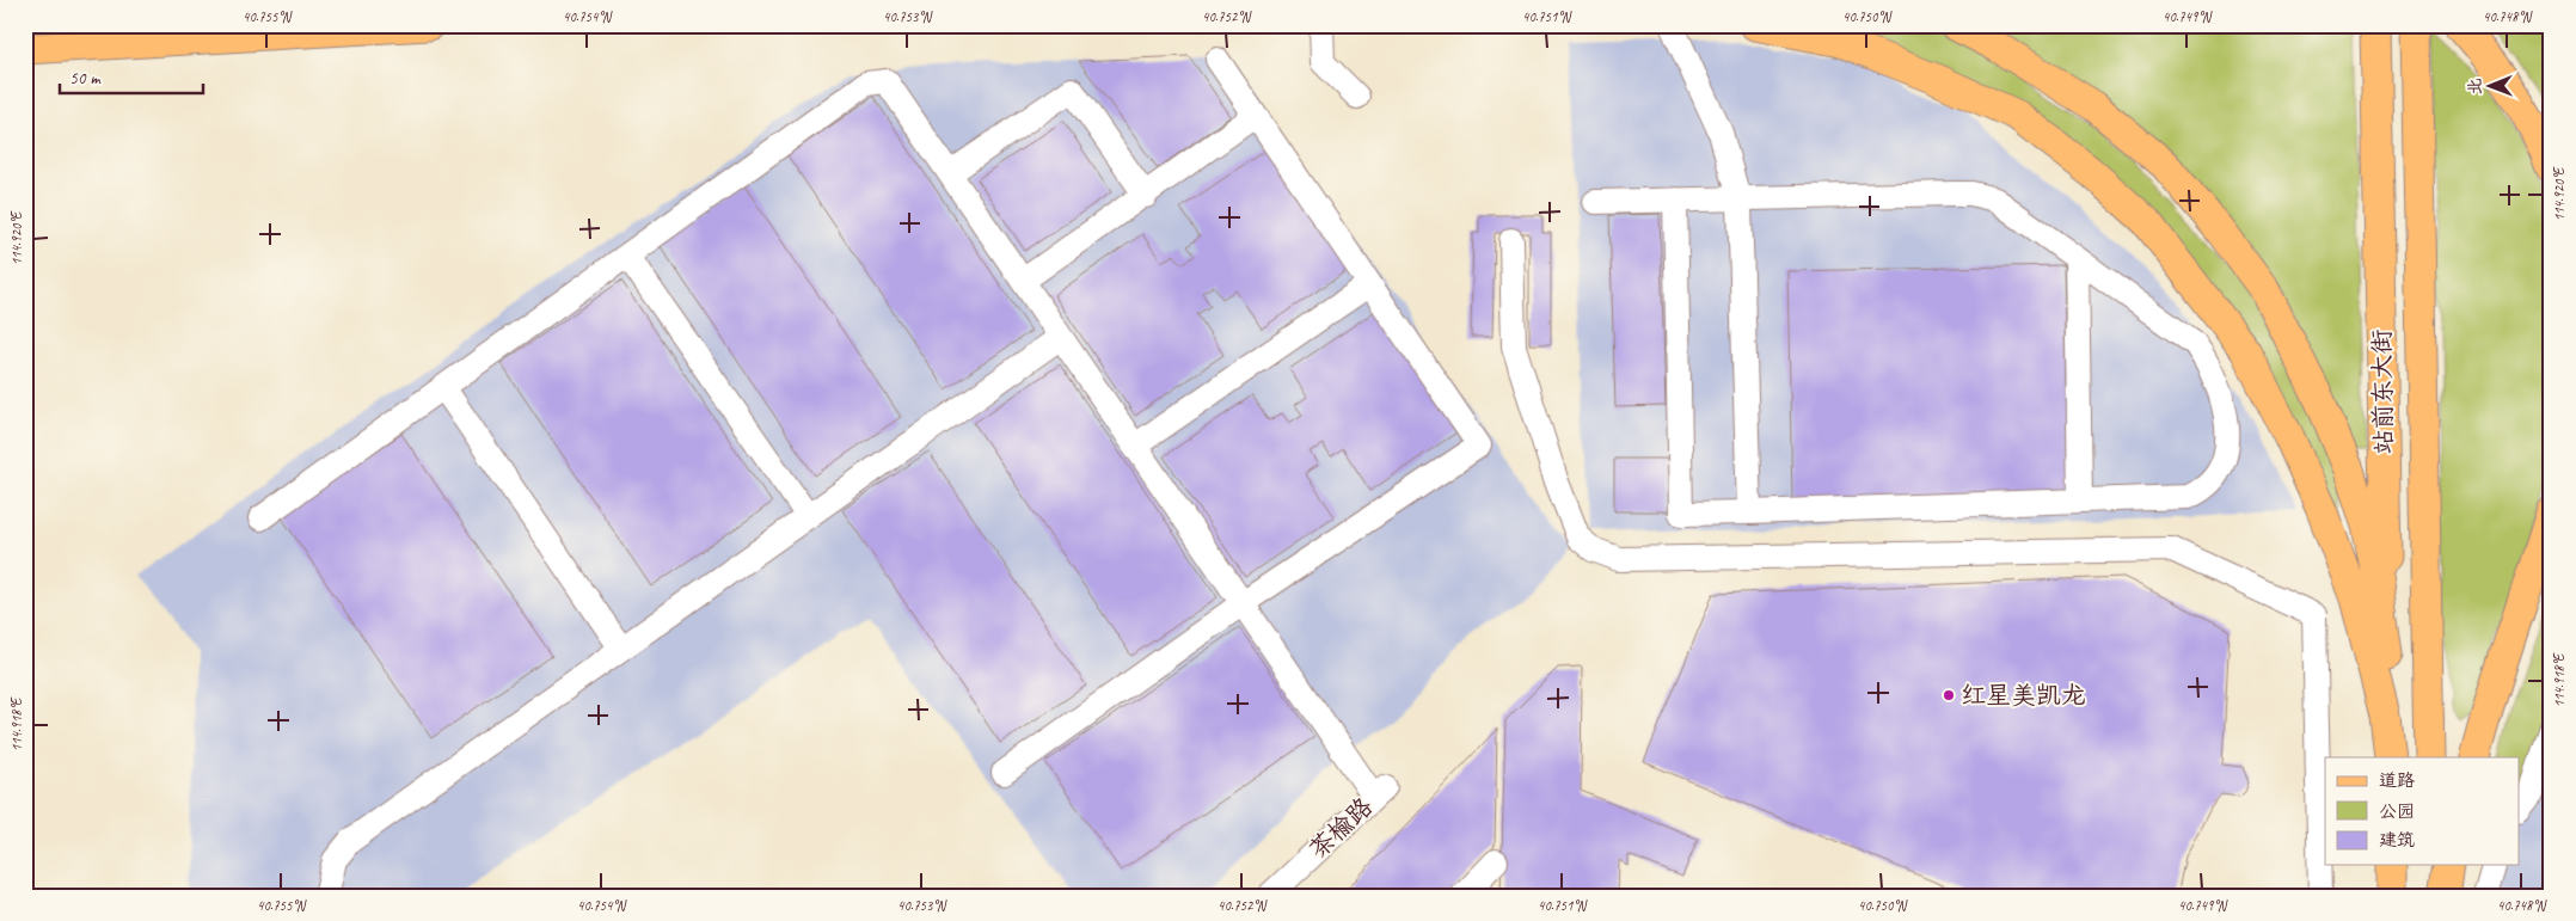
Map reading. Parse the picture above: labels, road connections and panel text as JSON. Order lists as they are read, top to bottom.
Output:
{
  "streets": {
    "main road": ["站前东大街"],
    "street": ["茶榆路"]
  },
  "places": ["红星美凯龙"],
  "legend": ["道路", "公园", "建筑"],
  "scale_bar": "50 m",
  "north": "left",
  "coordinates": [
    "40.755°N",
    "40.754°N",
    "40.753°N",
    "40.752°N",
    "40.751°N",
    "40.750°N",
    "40.749°N",
    "40.748°N",
    "114.920°E",
    "114.918°E"
  ]
}
